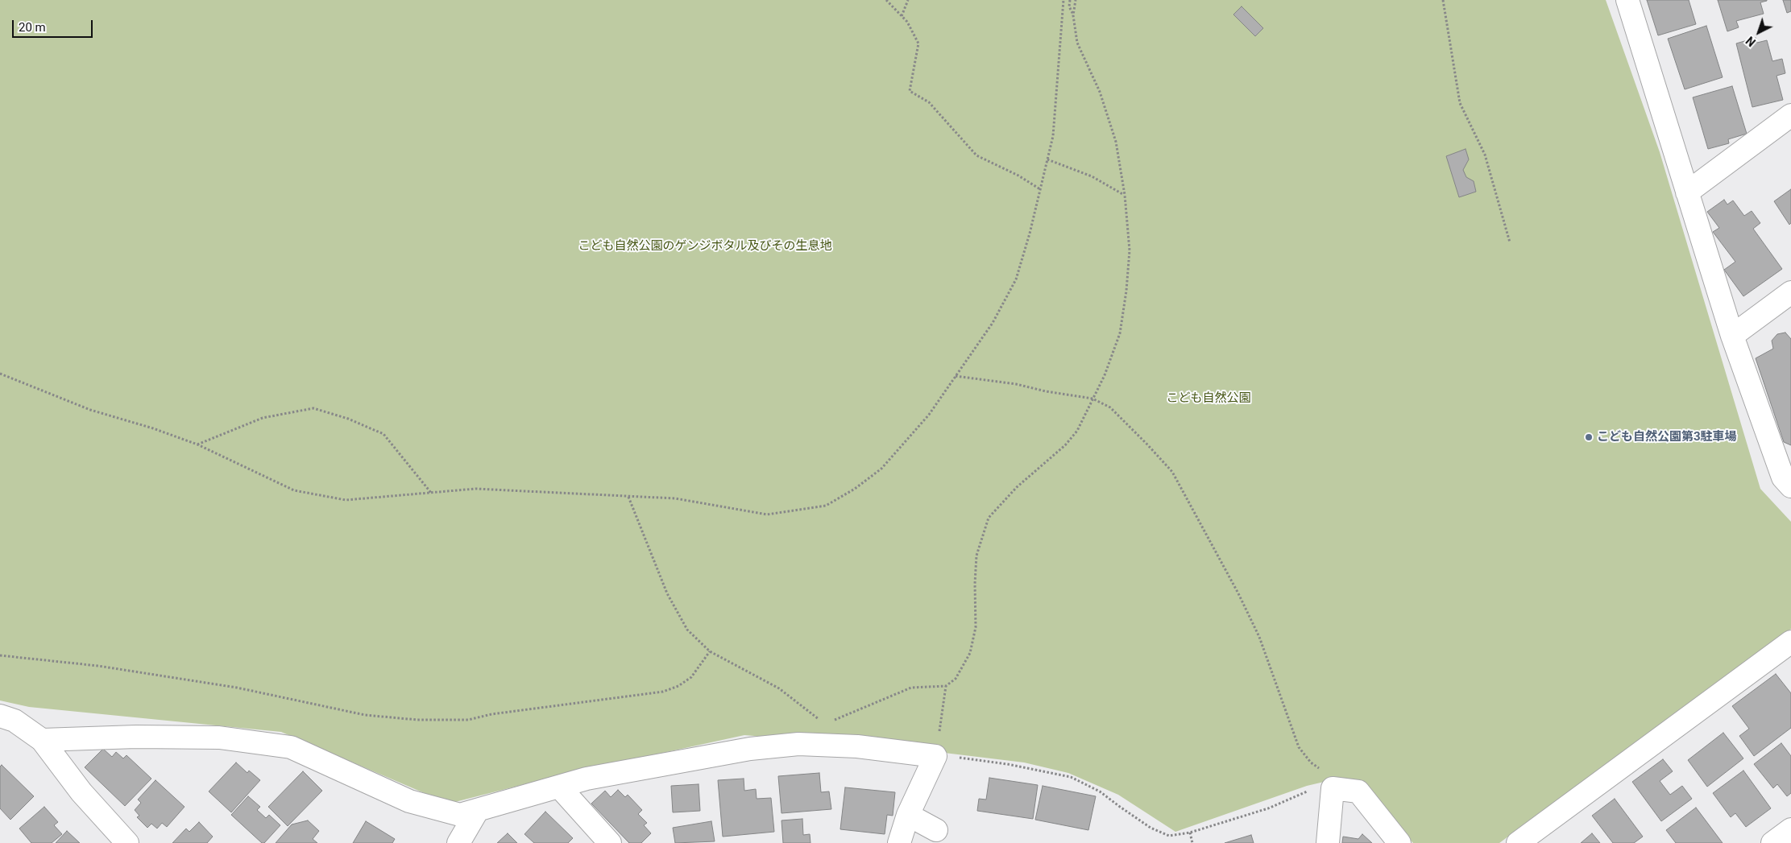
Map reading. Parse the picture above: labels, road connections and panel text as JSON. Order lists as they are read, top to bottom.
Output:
{
  "parks": ["こども自然公園のゲンジボタル及びその生息地", "こども自然公園"],
  "places": ["こども自然公園第3駐車場"],
  "scale_bar": "20 m",
  "north": "bottom left"
}
